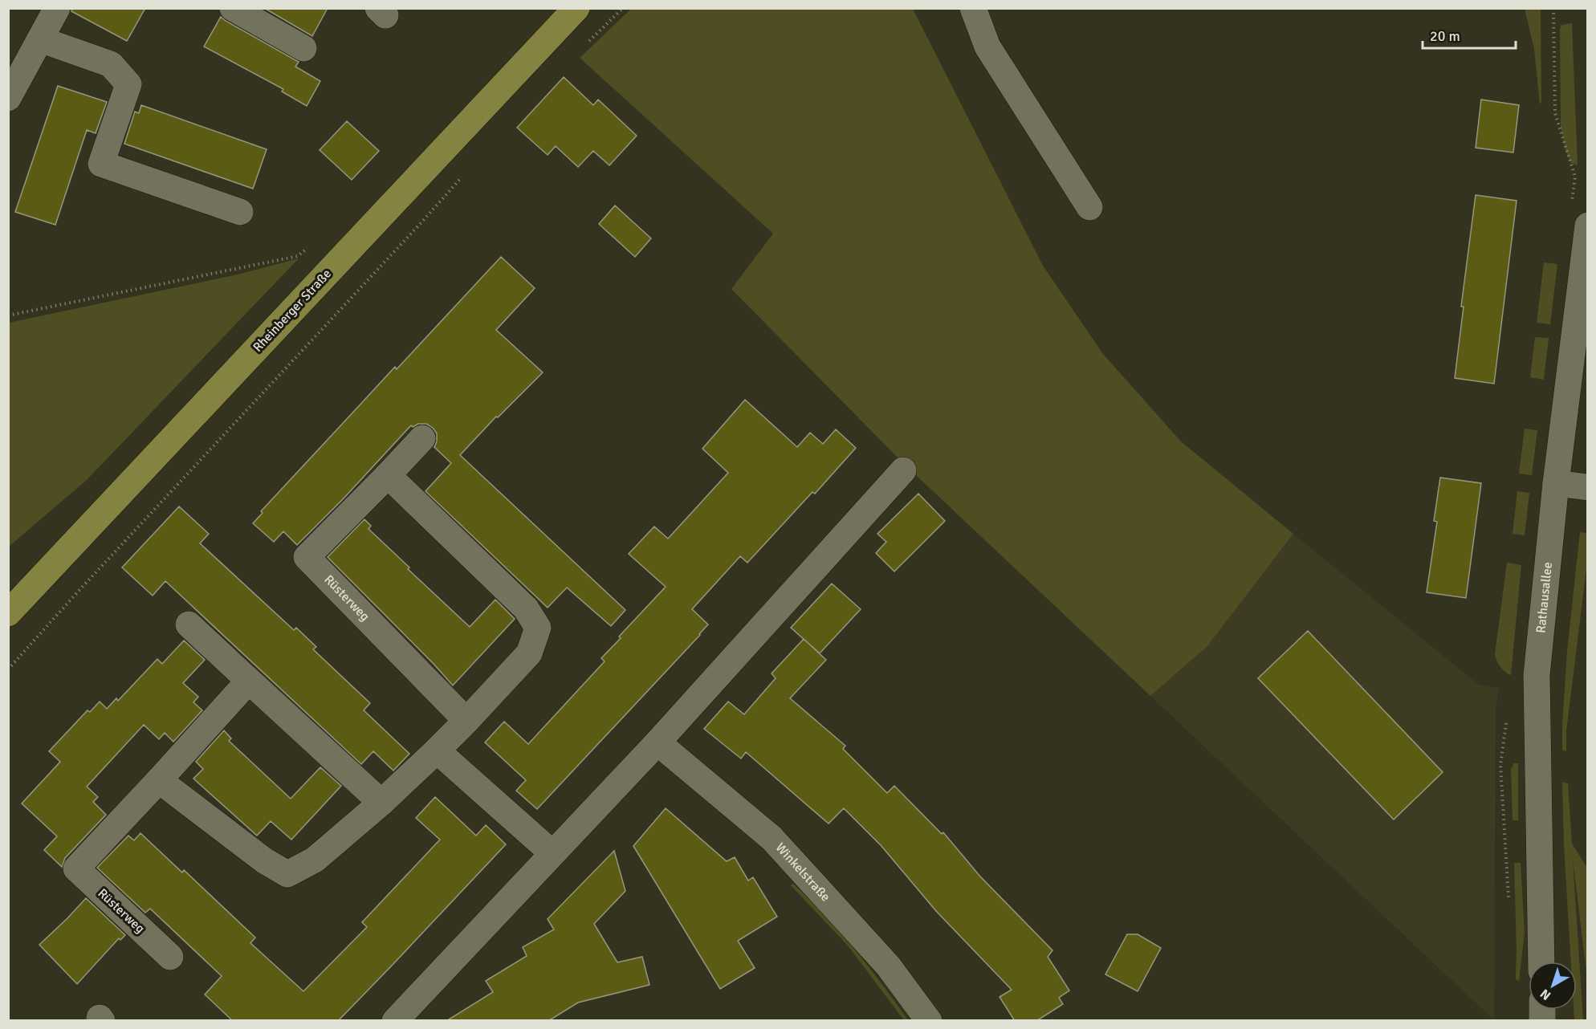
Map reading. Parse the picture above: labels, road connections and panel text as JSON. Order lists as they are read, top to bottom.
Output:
{
  "streets": {
    "main road": ["Rheinberger Straße"],
    "street": ["Rathausallee", "Rüsterweg", "Winkelstraße"]
  },
  "scale_bar": "20 m",
  "north": "bottom left"
}
